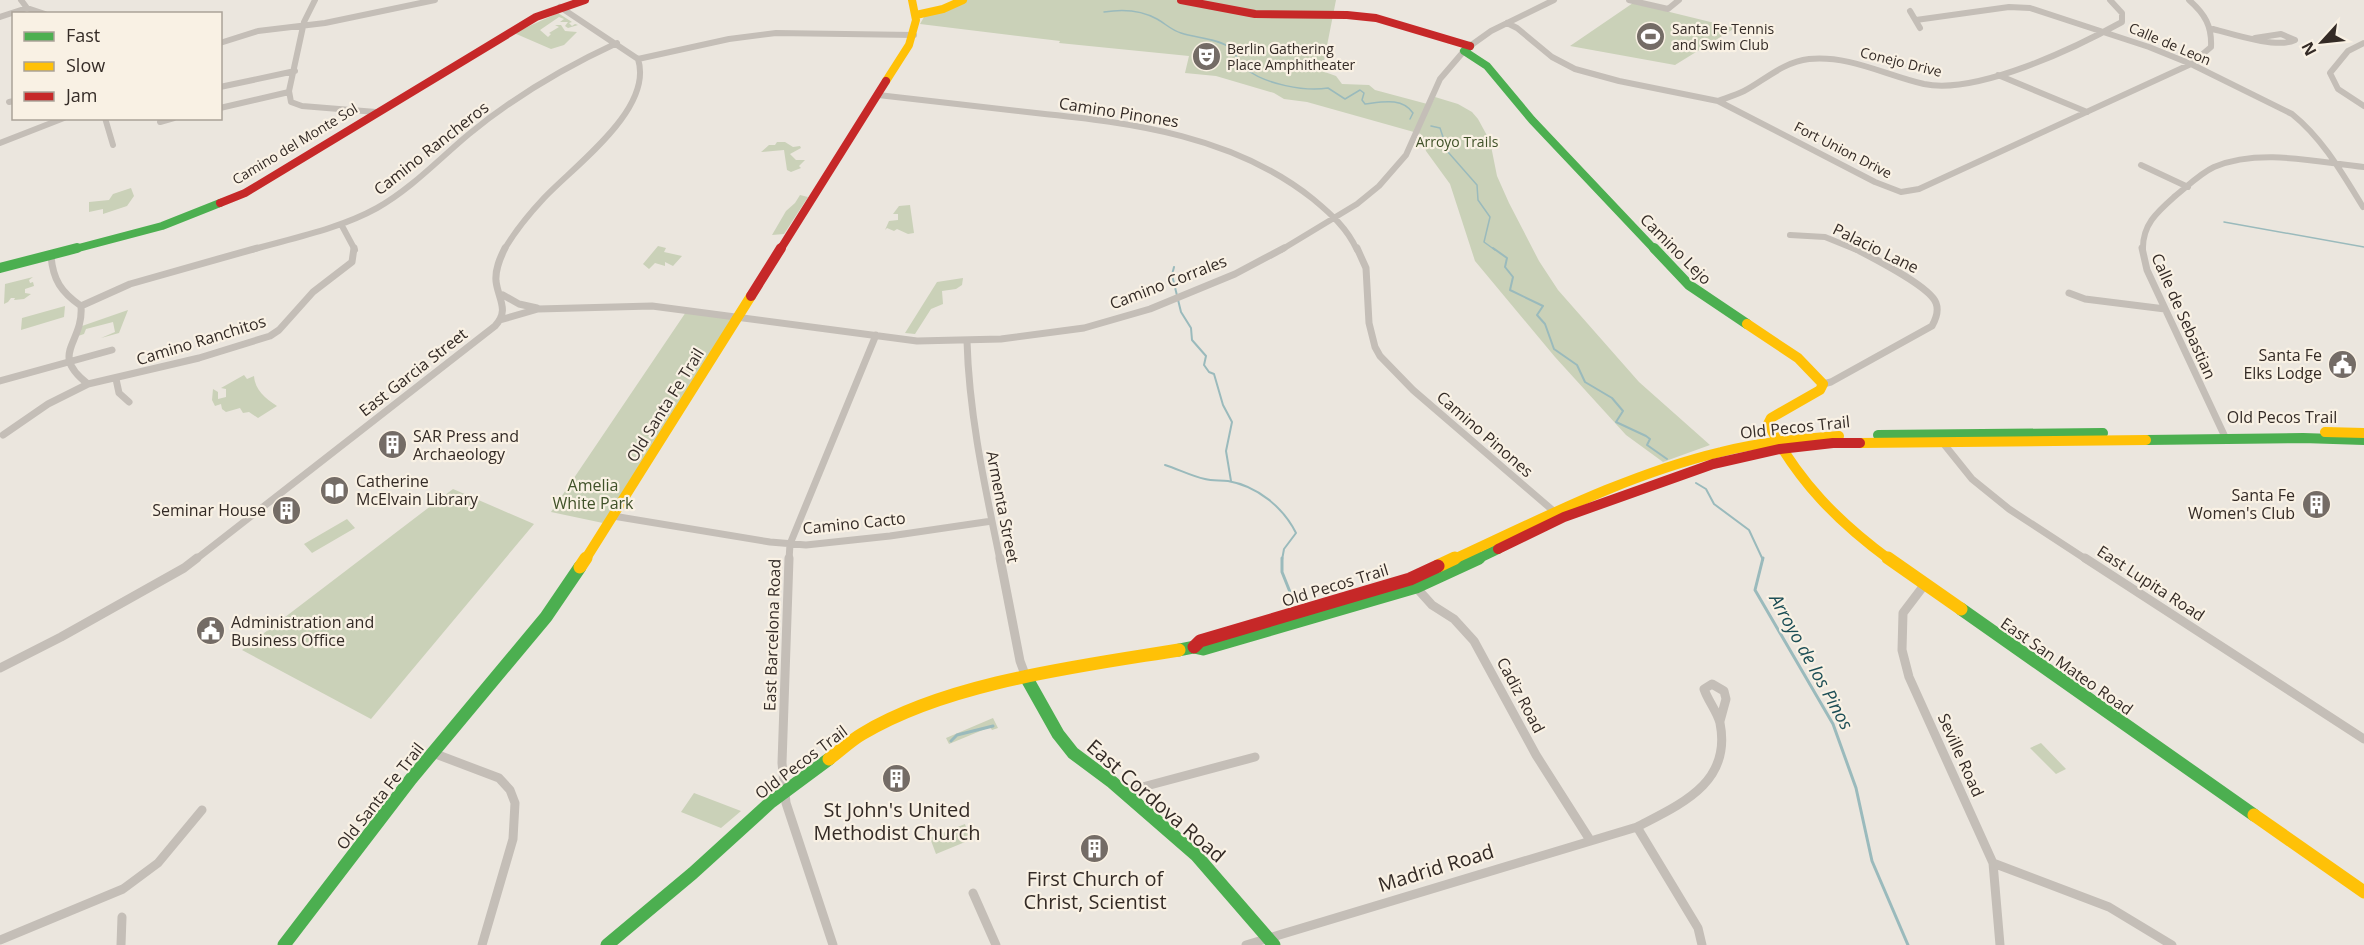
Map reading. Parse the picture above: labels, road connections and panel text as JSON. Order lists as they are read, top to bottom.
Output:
{
  "streets": {
    "street": [
      "Calle de Leon",
      "Conejo Drive",
      "Camino Pinones",
      "Camino del Monte Sol",
      "Camino Rancheros",
      "Fort Union Drive",
      "Palacio Lane",
      "Camino Lejo",
      "Camino Corrales",
      "Calle de Sebastian",
      "Camino Ranchitos",
      "East Garcia Street",
      "Old Santa Fe Trail",
      "Old Pecos Trail",
      "Armenta Street",
      "Camino Cacto",
      "East Lupita Road",
      "East Barcelona Road",
      "East San Mateo Road",
      "Cadiz Road",
      "Seville Road",
      "East Cordova Road",
      "Madrid Road"
    ]
  },
  "crossings": [
    ["Calle de Leon", "Conejo Drive"],
    ["Calle de Leon", "Fort Union Drive"],
    ["Calle de Leon", "Calle de Sebastian"],
    ["Conejo Drive", "Fort Union Drive"],
    ["Camino Pinones", "Camino Corrales"],
    ["Camino Pinones", "Old Santa Fe Trail"],
    ["Camino Pinones", "Old Pecos Trail"],
    ["Camino Rancheros", "Camino Ranchitos"],
    ["Fort Union Drive", "Camino Corrales"],
    ["Palacio Lane", "Camino Lejo"],
    ["Camino Lejo", "Camino Corrales"],
    ["Camino Corrales", "East Garcia Street"],
    ["Camino Corrales", "Old Santa Fe Trail"],
    ["Camino Corrales", "Armenta Street"],
    ["Camino Corrales", "East Barcelona Road"],
    ["Calle de Sebastian", "Old Pecos Trail"],
    ["Old Santa Fe Trail", "Camino Cacto"],
    ["Old Pecos Trail", "Armenta Street"],
    ["Old Pecos Trail", "East Lupita Road"],
    ["Old Pecos Trail", "East Barcelona Road"],
    ["Old Pecos Trail", "East San Mateo Road"],
    ["Old Pecos Trail", "Cadiz Road"],
    ["Old Pecos Trail", "East Cordova Road"],
    ["Armenta Street", "Camino Cacto"],
    ["Armenta Street", "East Cordova Road"],
    ["Camino Cacto", "East Barcelona Road"],
    ["East San Mateo Road", "Seville Road"],
    ["Cadiz Road", "Madrid Road"],
    ["East Cordova Road", "Madrid Road"]
  ],
  "water": ["Arroyo de los Pinos"],
  "parks": ["Arroyo Trails", "Amelia White Park"],
  "places": {
    "sports": ["Santa Fe Tennis and Swim Club"],
    "theatre": ["Berlin Gathering Place Amphitheater"],
    "public building": ["Santa Fe Elks Lodge", "Administration and Business Office"],
    "building": [
      "SAR Press and Archaeology",
      "Santa Fe Women's Club",
      "Seminar House",
      "St John's United Methodist Church",
      "First Church of Christ, Scientist"
    ],
    "library": ["Catherine McElvain Library"]
  },
  "legend": ["Fast", "Slow", "Jam"],
  "north": "bottom left"
}
